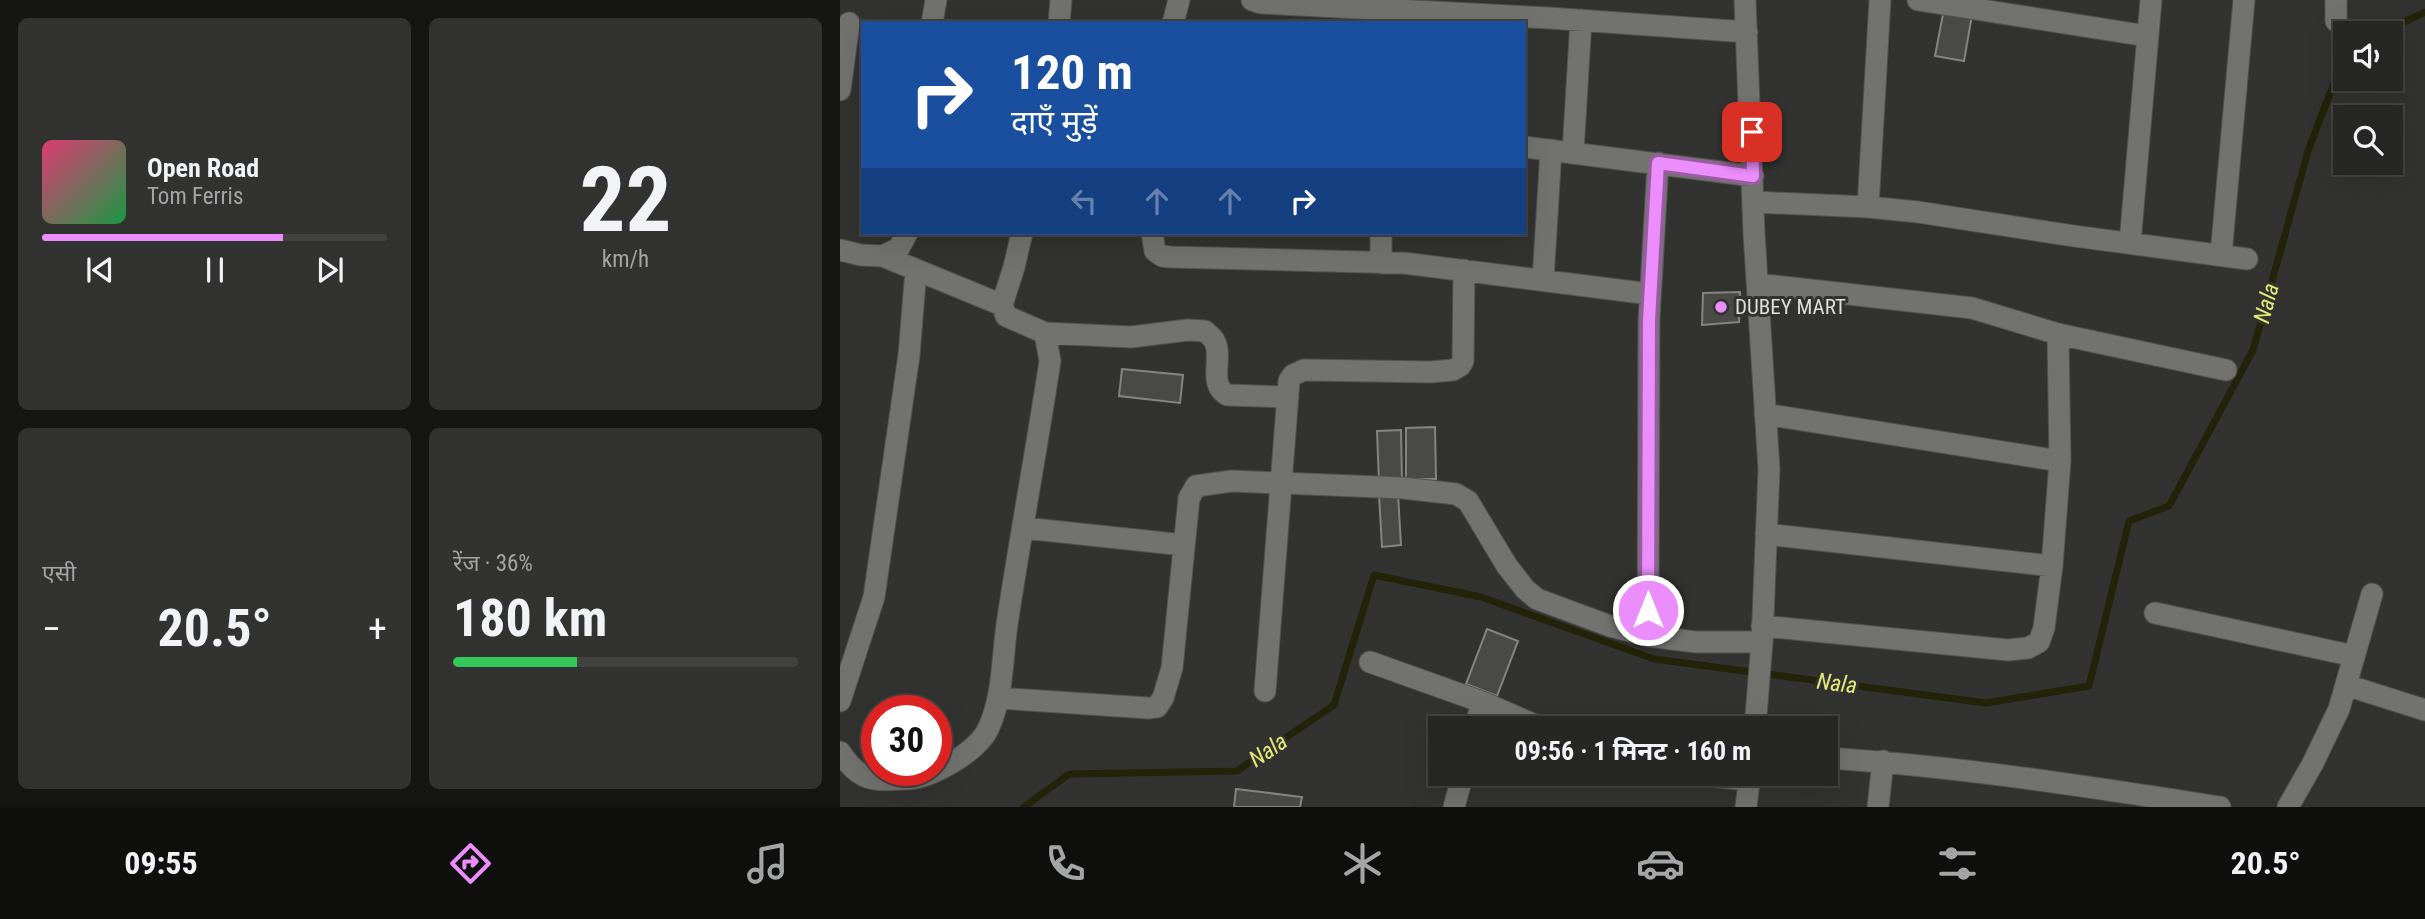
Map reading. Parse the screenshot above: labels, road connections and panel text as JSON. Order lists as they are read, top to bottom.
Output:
{
  "water": ["Nala"],
  "places": ["DUBEY MART"],
  "page": {
    "tile": [
      ["22", "km/h"],
      "एसी",
      ["रेंज · 36%", "180 km"]
    ],
    "turn": ["120 m", "दाएँ मुड़ें"],
    "song": ["Open Road", "Tom Ferris"],
    "heat": ["−", "20.5°", "+"],
    "limit": "30",
    "trip": "09:56 · 1 मिनट · 160 m",
    "tabs": ["09:55", "20.5°"]
  }
}
